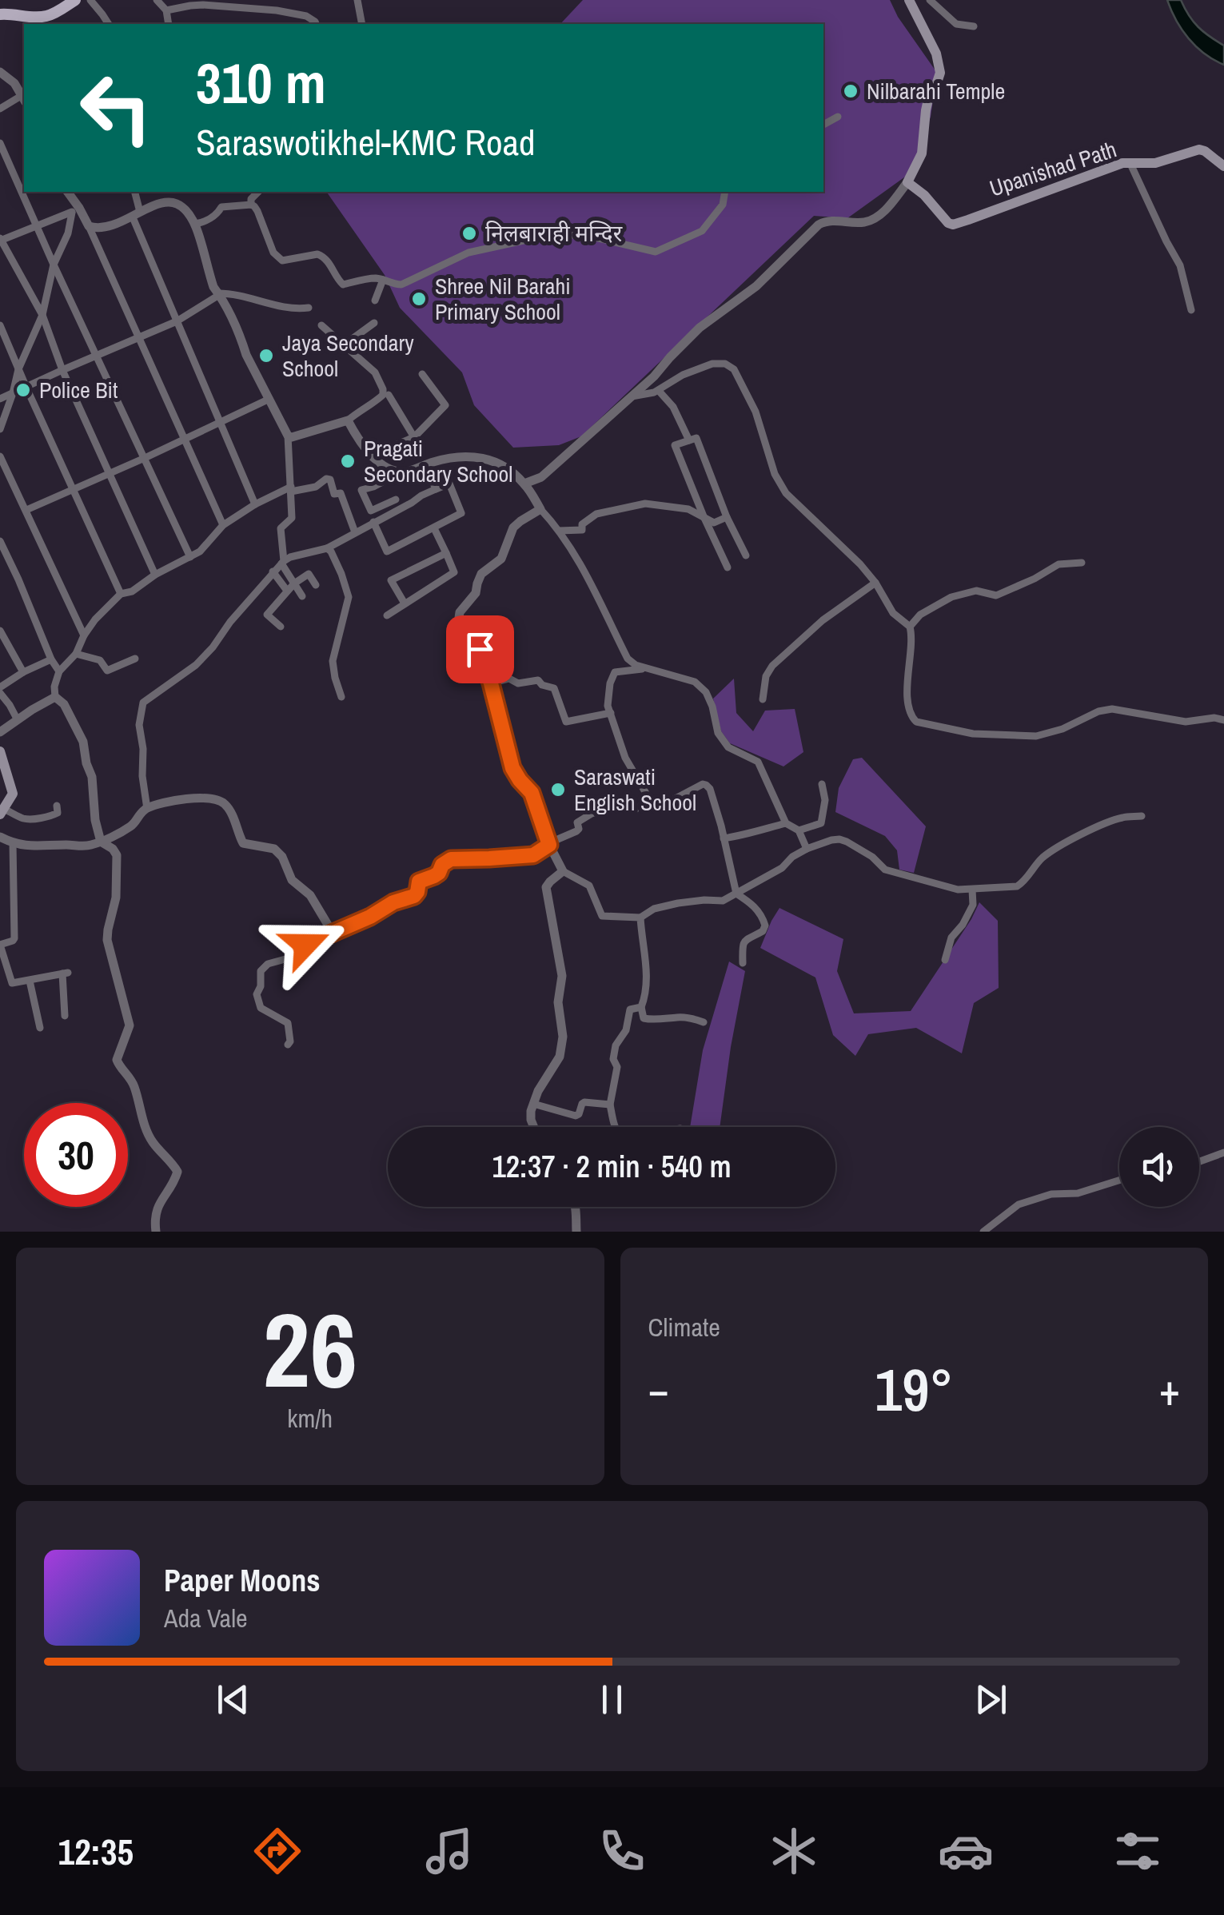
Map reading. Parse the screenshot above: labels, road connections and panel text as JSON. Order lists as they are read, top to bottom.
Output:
{
  "streets": {
    "main road": ["Upanishad Path"]
  },
  "places": [
    "Nilbarahi Temple",
    "निलबाराही मन्दिर",
    "Shree Nil Barahi Primary School",
    "Jaya Secondary School",
    "Police Bit",
    "Pragati Secondary School",
    "Saraswati English School"
  ],
  "page": {
    "turn": ["310 m", "Saraswotikhel-KMC Road"],
    "limit": "30",
    "trip": "12:37 · 2 min · 540 m",
    "tile": [
      ["26", "km/h"],
      "Climate"
    ],
    "heat": ["−", "19°", "+"],
    "song": ["Paper Moons", "Ada Vale"],
    "tabs": "12:35"
  }
}
